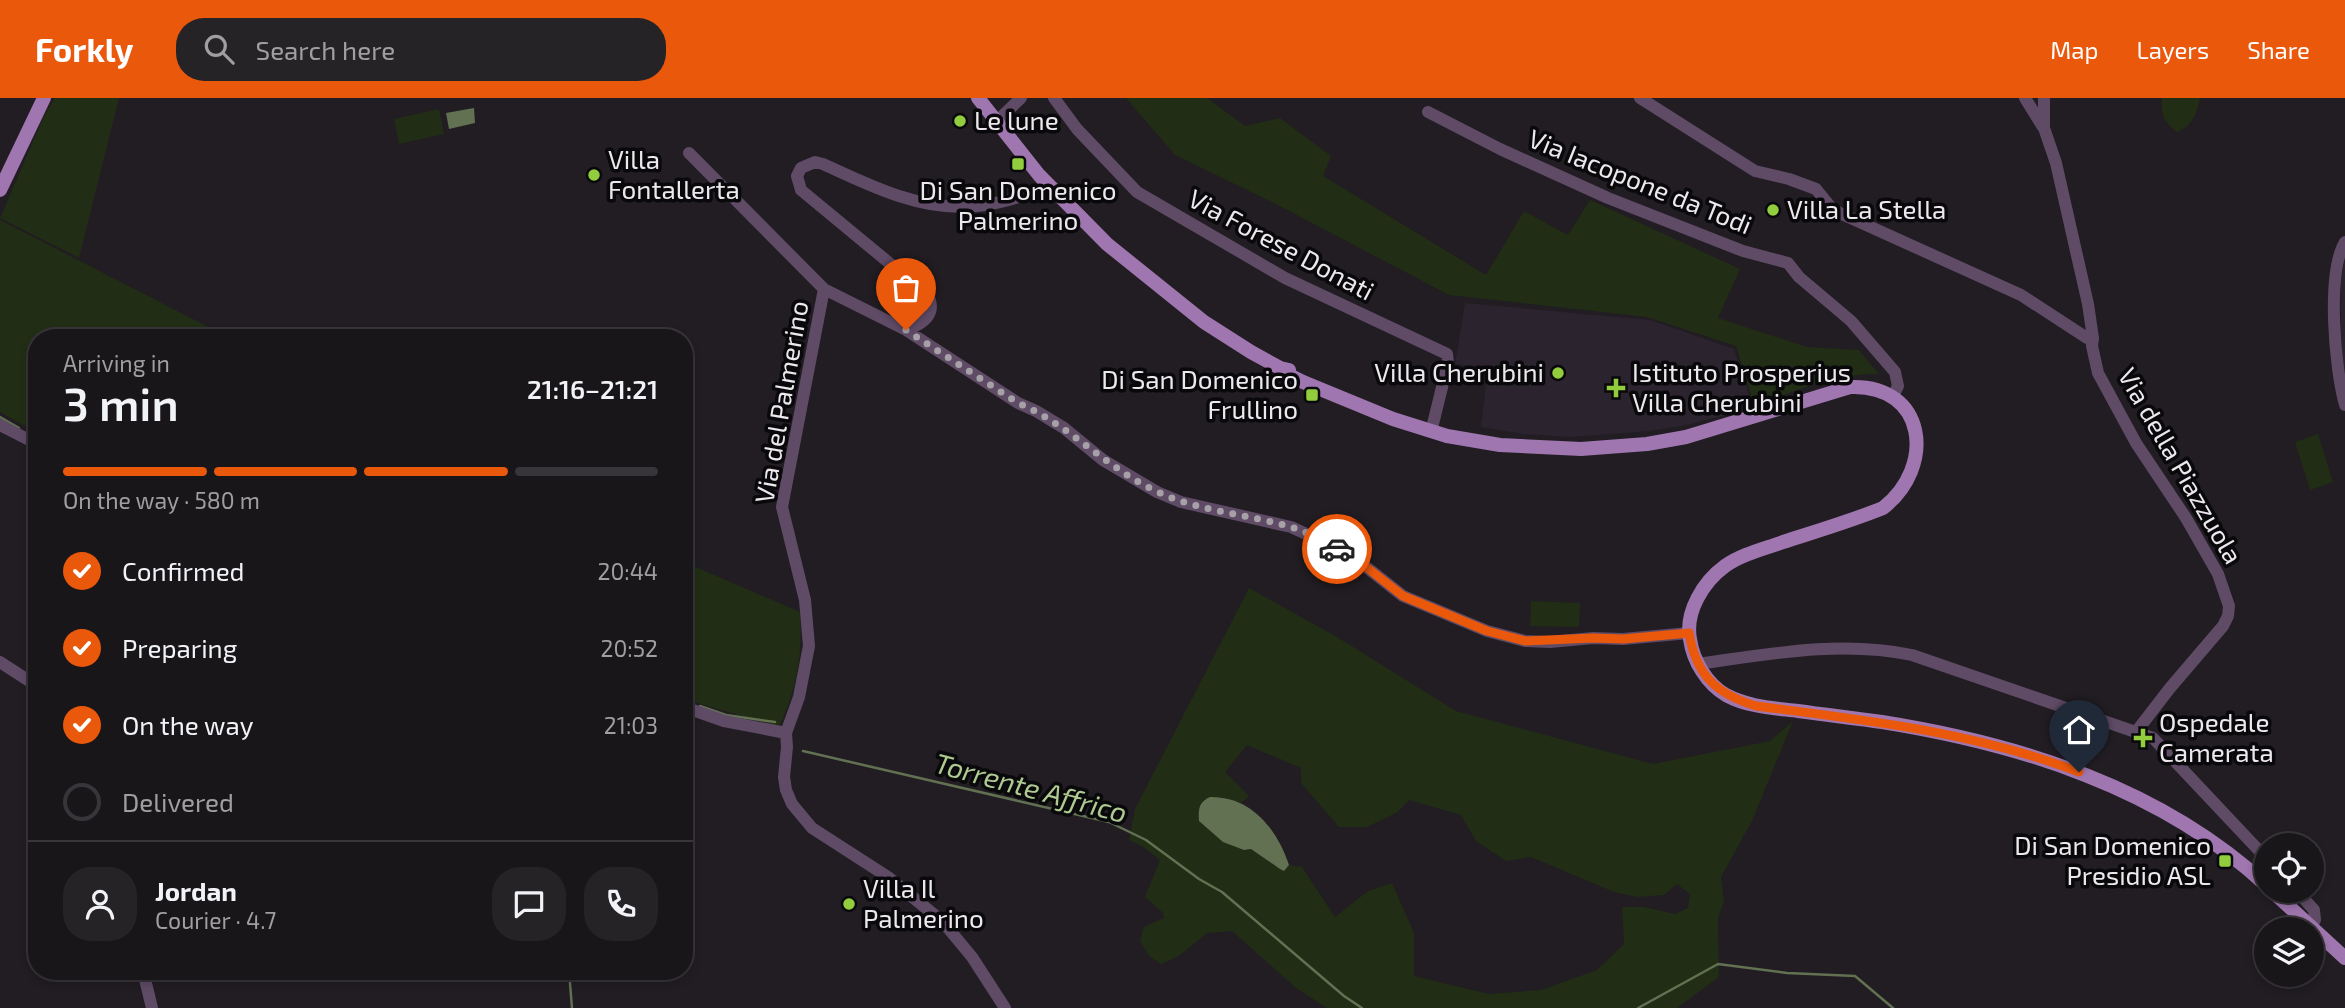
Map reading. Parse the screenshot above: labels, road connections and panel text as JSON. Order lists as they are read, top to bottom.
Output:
{
  "streets": {
    "street": [
      "Via Iacopone da Todi",
      "Via Forese Donati",
      "Via del Palmerino",
      "Via della Piazzuola"
    ]
  },
  "water": ["Torrente Affrico"],
  "places": {
    "other": [
      "Le lune",
      "Villa Fontallerta",
      "Villa La Stella",
      "Villa Cherubini",
      "Villa Il Palmerino"
    ],
    "transit": ["Di San Domenico Palmerino", "Di San Domenico Frullino", "Di San Domenico Presidio ASL"],
    "health": ["Istituto Prosperius Villa Cherubini", "Ospedale Camerata"]
  },
  "page": {
    "header": "Forkly",
    "search": "Search here",
    "nav": ["Map", "Layers", "Share"],
    "heading": ["3 min", "Arriving in", "21:16–21:21"],
    "panel": ["Jordan", "Courier · 4.7"],
    "bar": "On the way · 580 m",
    "list": [
      ["Confirmed", "20:44"],
      ["Preparing", "20:52"],
      ["On the way", "21:03"],
      "Delivered"
    ]
  }
}
